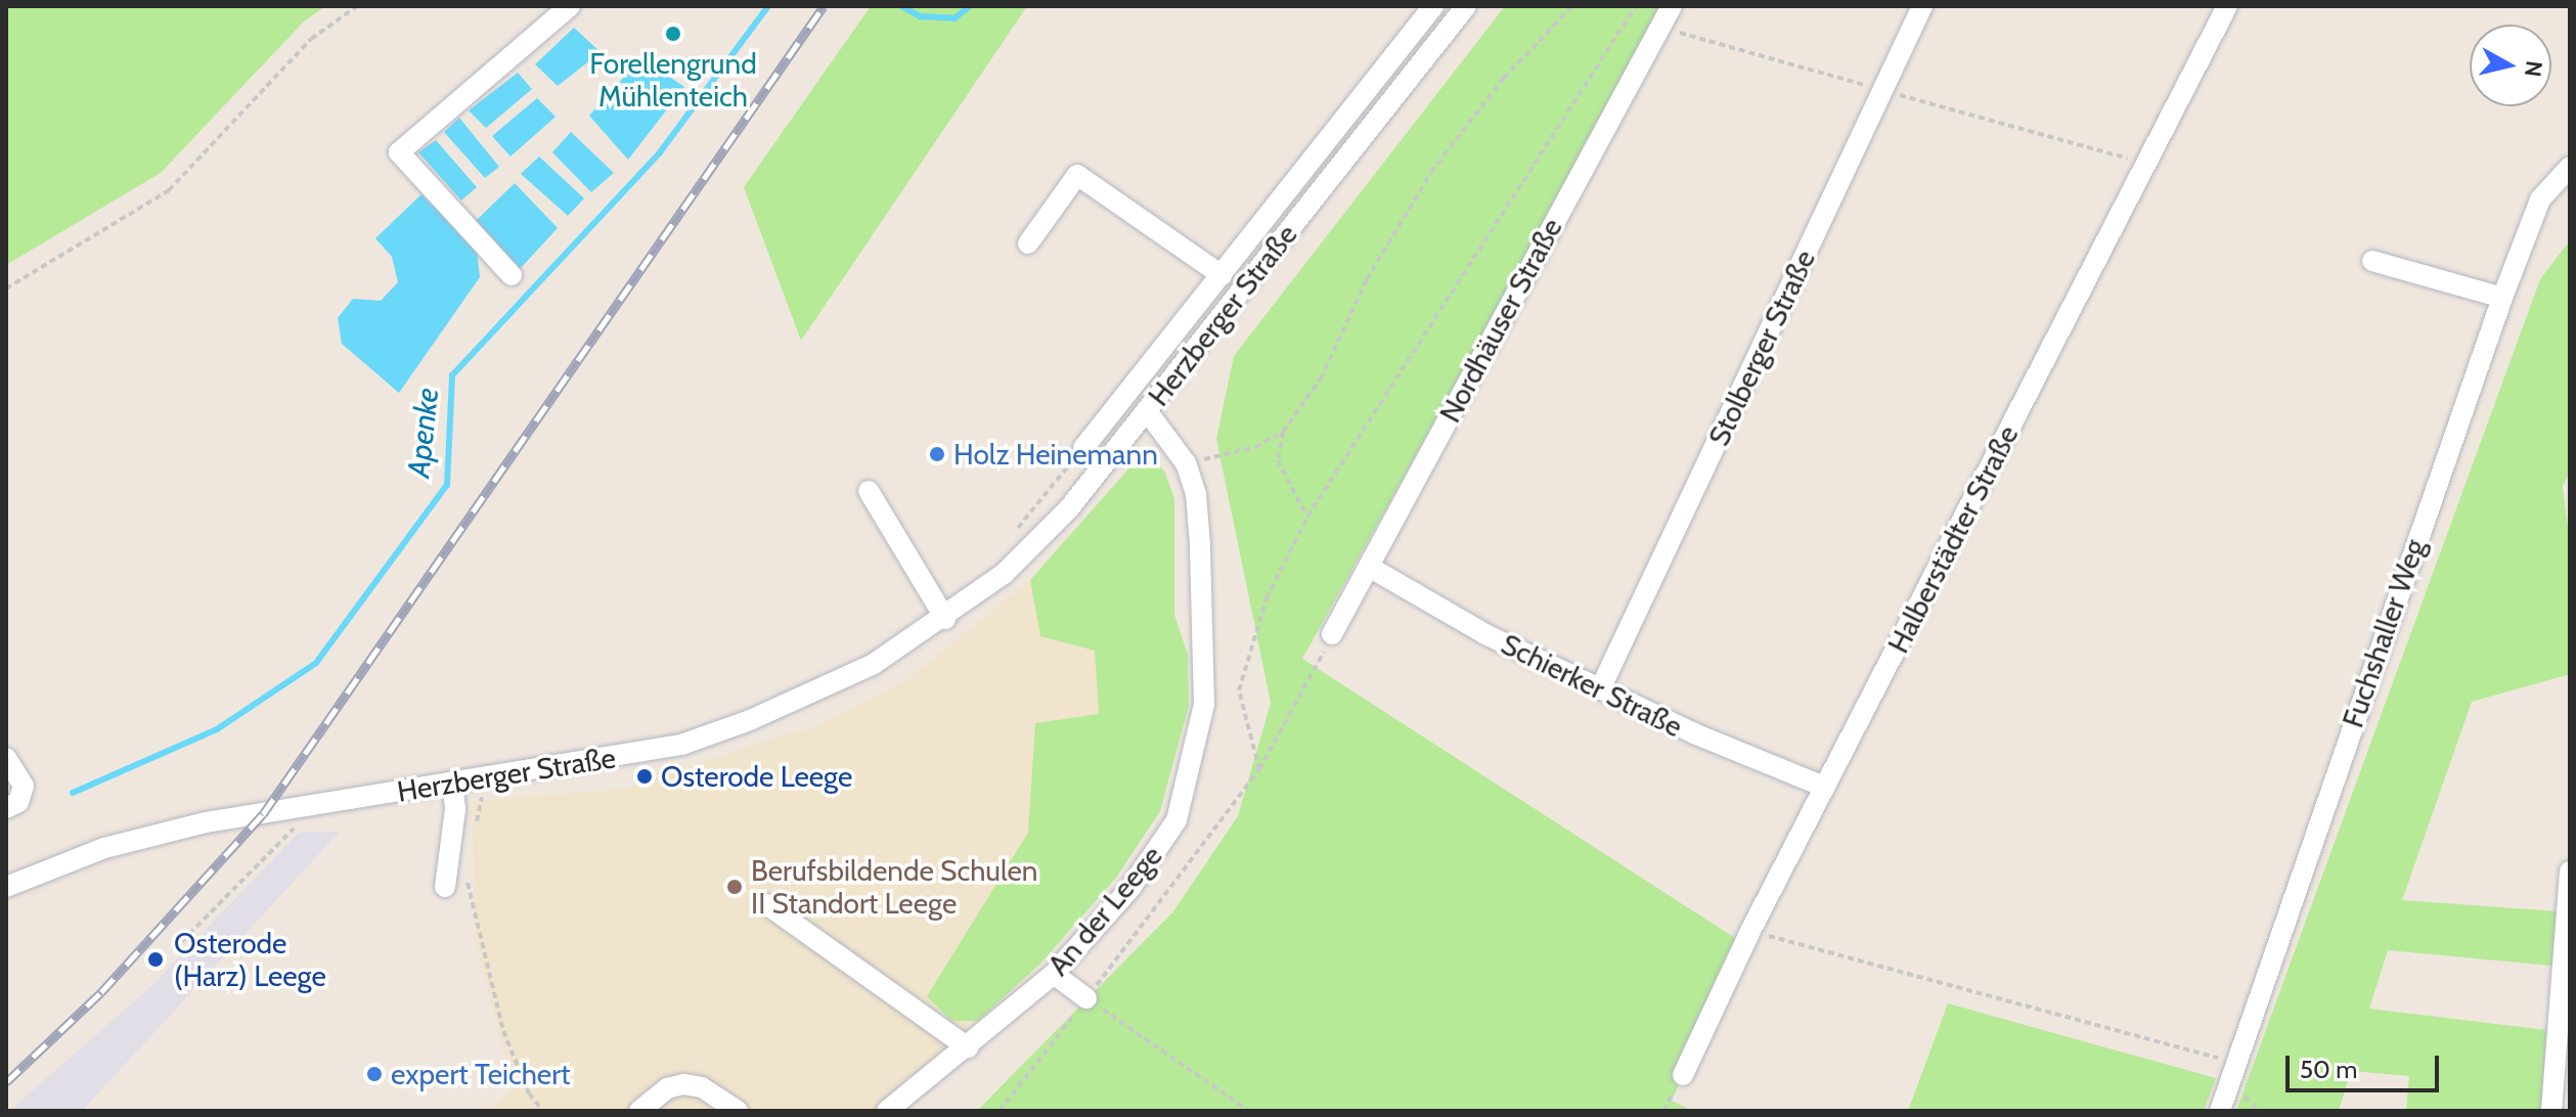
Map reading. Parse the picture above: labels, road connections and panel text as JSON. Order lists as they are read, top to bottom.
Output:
{
  "streets": {
    "street": [
      "Herzberger Straße",
      "Nordhäuser Straße",
      "Stolberger Straße",
      "Halberstädter Straße",
      "Fuchshaller Weg",
      "Schierker Straße",
      "An der Leege"
    ]
  },
  "crossings": [
    ["Herzberger Straße", "An der Leege"],
    ["Nordhäuser Straße", "Schierker Straße"],
    ["Stolberger Straße", "Schierker Straße"],
    ["Halberstädter Straße", "Schierker Straße"]
  ],
  "water": ["Apenke"],
  "places": [
    "Forellengrund Mühlenteich",
    "Holz Heinemann",
    "Osterode Leege",
    "Berufsbildende Schulen II Standort Leege",
    "Osterode (Harz) Leege",
    "expert Teichert"
  ],
  "scale_bar": "50 m",
  "north": "right"
}
